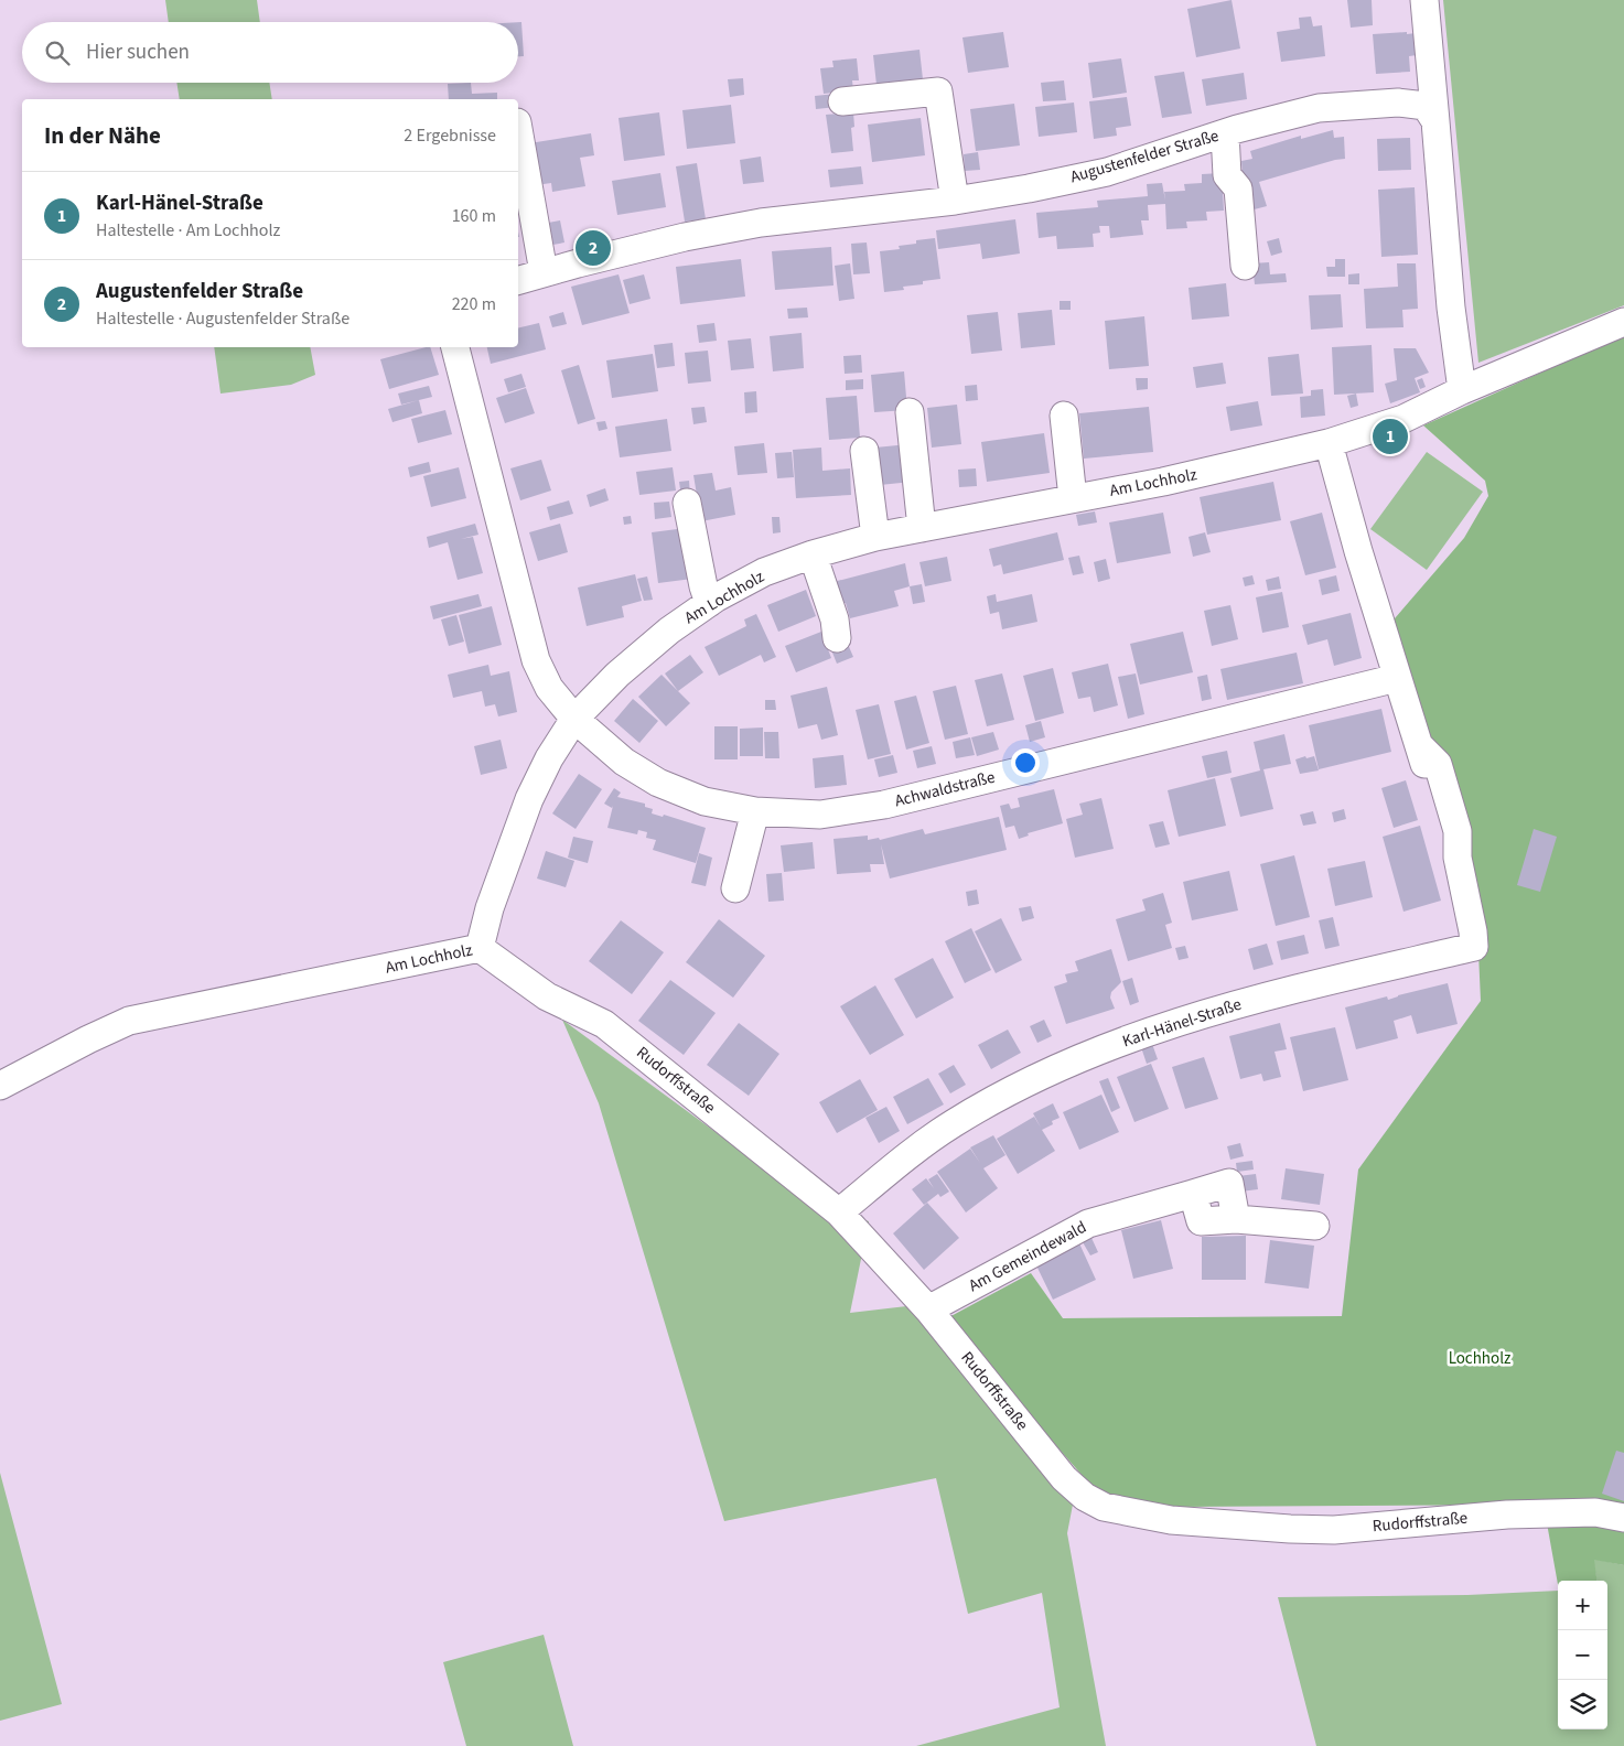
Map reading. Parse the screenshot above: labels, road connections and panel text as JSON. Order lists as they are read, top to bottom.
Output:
{
  "streets": {
    "street": [
      "Augustenfelder Straße",
      "Am Lochholz",
      "Achwaldstraße",
      "Karl-Hänel-Straße",
      "Rudorffstraße",
      "Am Gemeindewald"
    ]
  },
  "crossings": [
    ["Am Lochholz", "Achwaldstraße"],
    ["Am Lochholz", "Karl-Hänel-Straße"],
    ["Am Lochholz", "Rudorffstraße"],
    ["Achwaldstraße", "Karl-Hänel-Straße"],
    ["Karl-Hänel-Straße", "Rudorffstraße"],
    ["Rudorffstraße", "Am Gemeindewald"]
  ],
  "parks": ["Lochholz"],
  "page": {
    "search": "Hier suchen",
    "heading": ["In der Nähe", "2 Ergebnisse"],
    "list": [
      {
        "mark": "1",
        "name": "Karl-Hänel-Straße",
        "note": "Haltestelle · Am Lochholz",
        "value": "160 m"
      },
      {
        "mark": "2",
        "name": "Augustenfelder Straße",
        "note": "Haltestelle · Augustenfelder Straße",
        "value": "220 m"
      }
    ],
    "pins": ["2", "1"],
    "map_buttons": ["+", "−"]
  }
}
